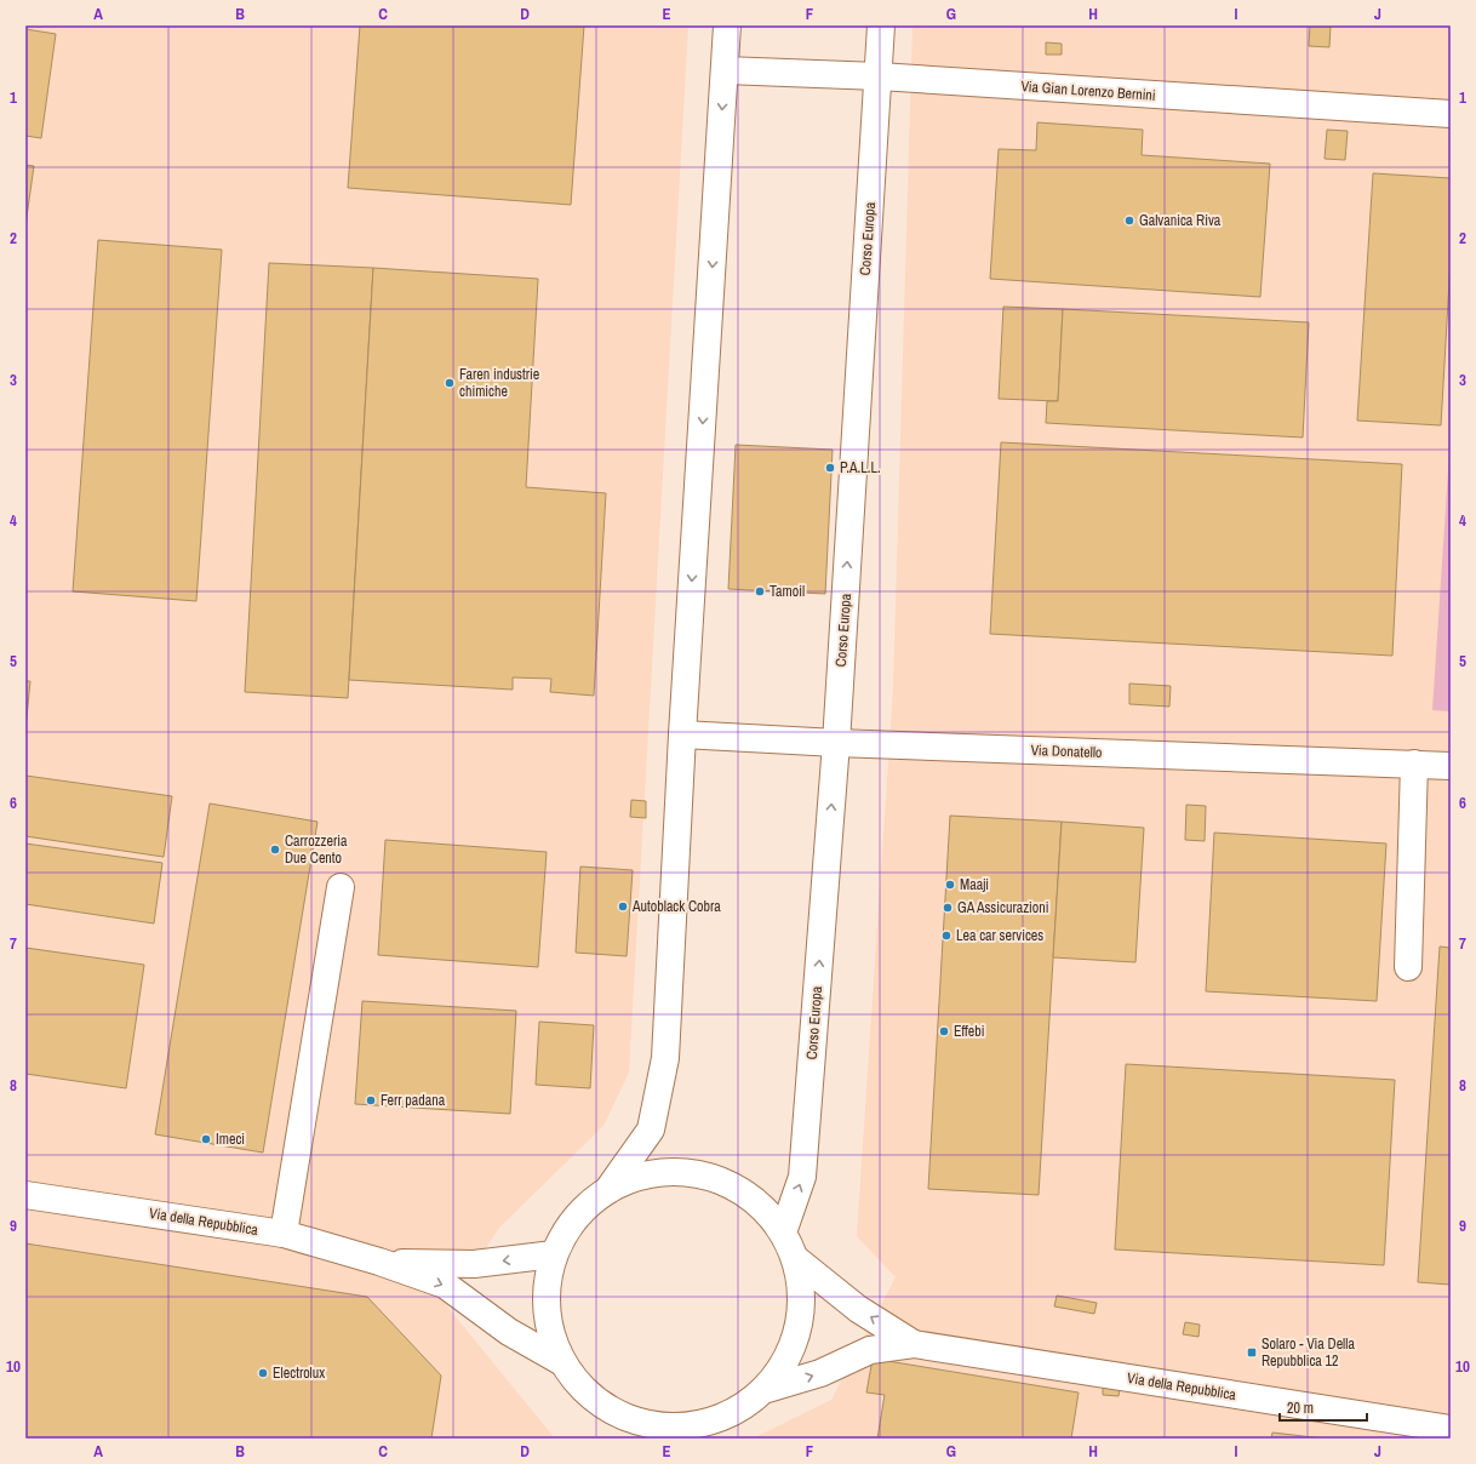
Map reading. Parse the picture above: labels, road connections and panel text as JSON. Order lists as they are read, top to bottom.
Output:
{
  "streets": {
    "street": [
      "Via Gian Lorenzo Bernini",
      "Corso Europa",
      "Via Donatello",
      "Via della Repubblica"
    ]
  },
  "crossings": [
    ["Via Gian Lorenzo Bernini", "Corso Europa"],
    ["Corso Europa", "Via Donatello"]
  ],
  "places": {
    "other": [
      "Galvanica Riva",
      "Faren industrie chimiche",
      "P.A.L.L.",
      "Tamoil",
      "Carrozzeria Due Cento",
      "Maaji",
      "Autoblack Cobra",
      "GA Assicurazioni",
      "Lea car services",
      "Effebi",
      "Ferr padana",
      "Imeci",
      "Electrolux"
    ],
    "transit": ["Solaro - Via Della Repubblica 12"]
  },
  "scale_bar": "20 m",
  "grid": {
    "columns": [
      "A",
      "B",
      "C",
      "D",
      "E",
      "F",
      "G",
      "H",
      "I",
      "J"
    ],
    "rows": [
      "1",
      "2",
      "3",
      "4",
      "5",
      "6",
      "7",
      "8",
      "9",
      "10"
    ]
  }
}
